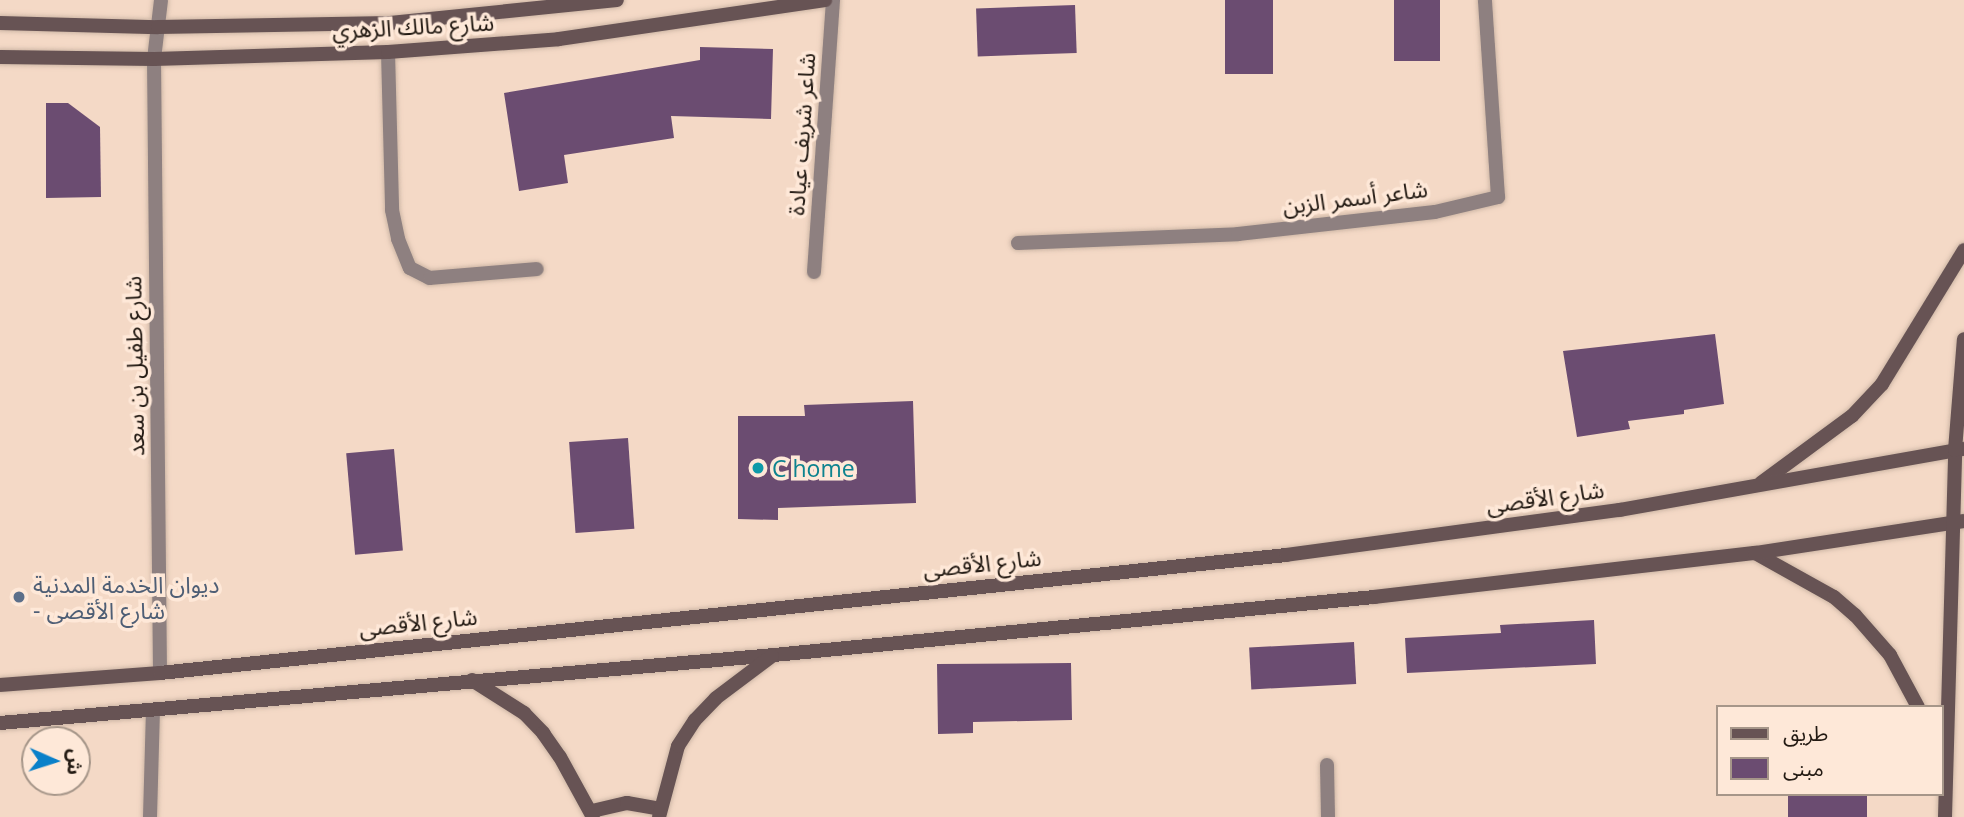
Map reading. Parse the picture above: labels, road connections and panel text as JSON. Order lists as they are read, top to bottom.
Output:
{
  "streets": {
    "main road": ["شارع مالك الزهري", "شارع الأقصى"],
    "street": ["شاعر شريف عيادة", "شاعر أسمر الزبن", "شارع طفيل بن سعد"]
  },
  "crossings": [
    ["شارع مالك الزهري", "شارع طفيل بن سعد"],
    ["شارع طفيل بن سعد", "شارع الأقصى"]
  ],
  "places": ["C home", "ديوان الخدمة المدنية - شارع الأقصى"],
  "legend": ["طريق", "مبنى"],
  "north": "right"
}
